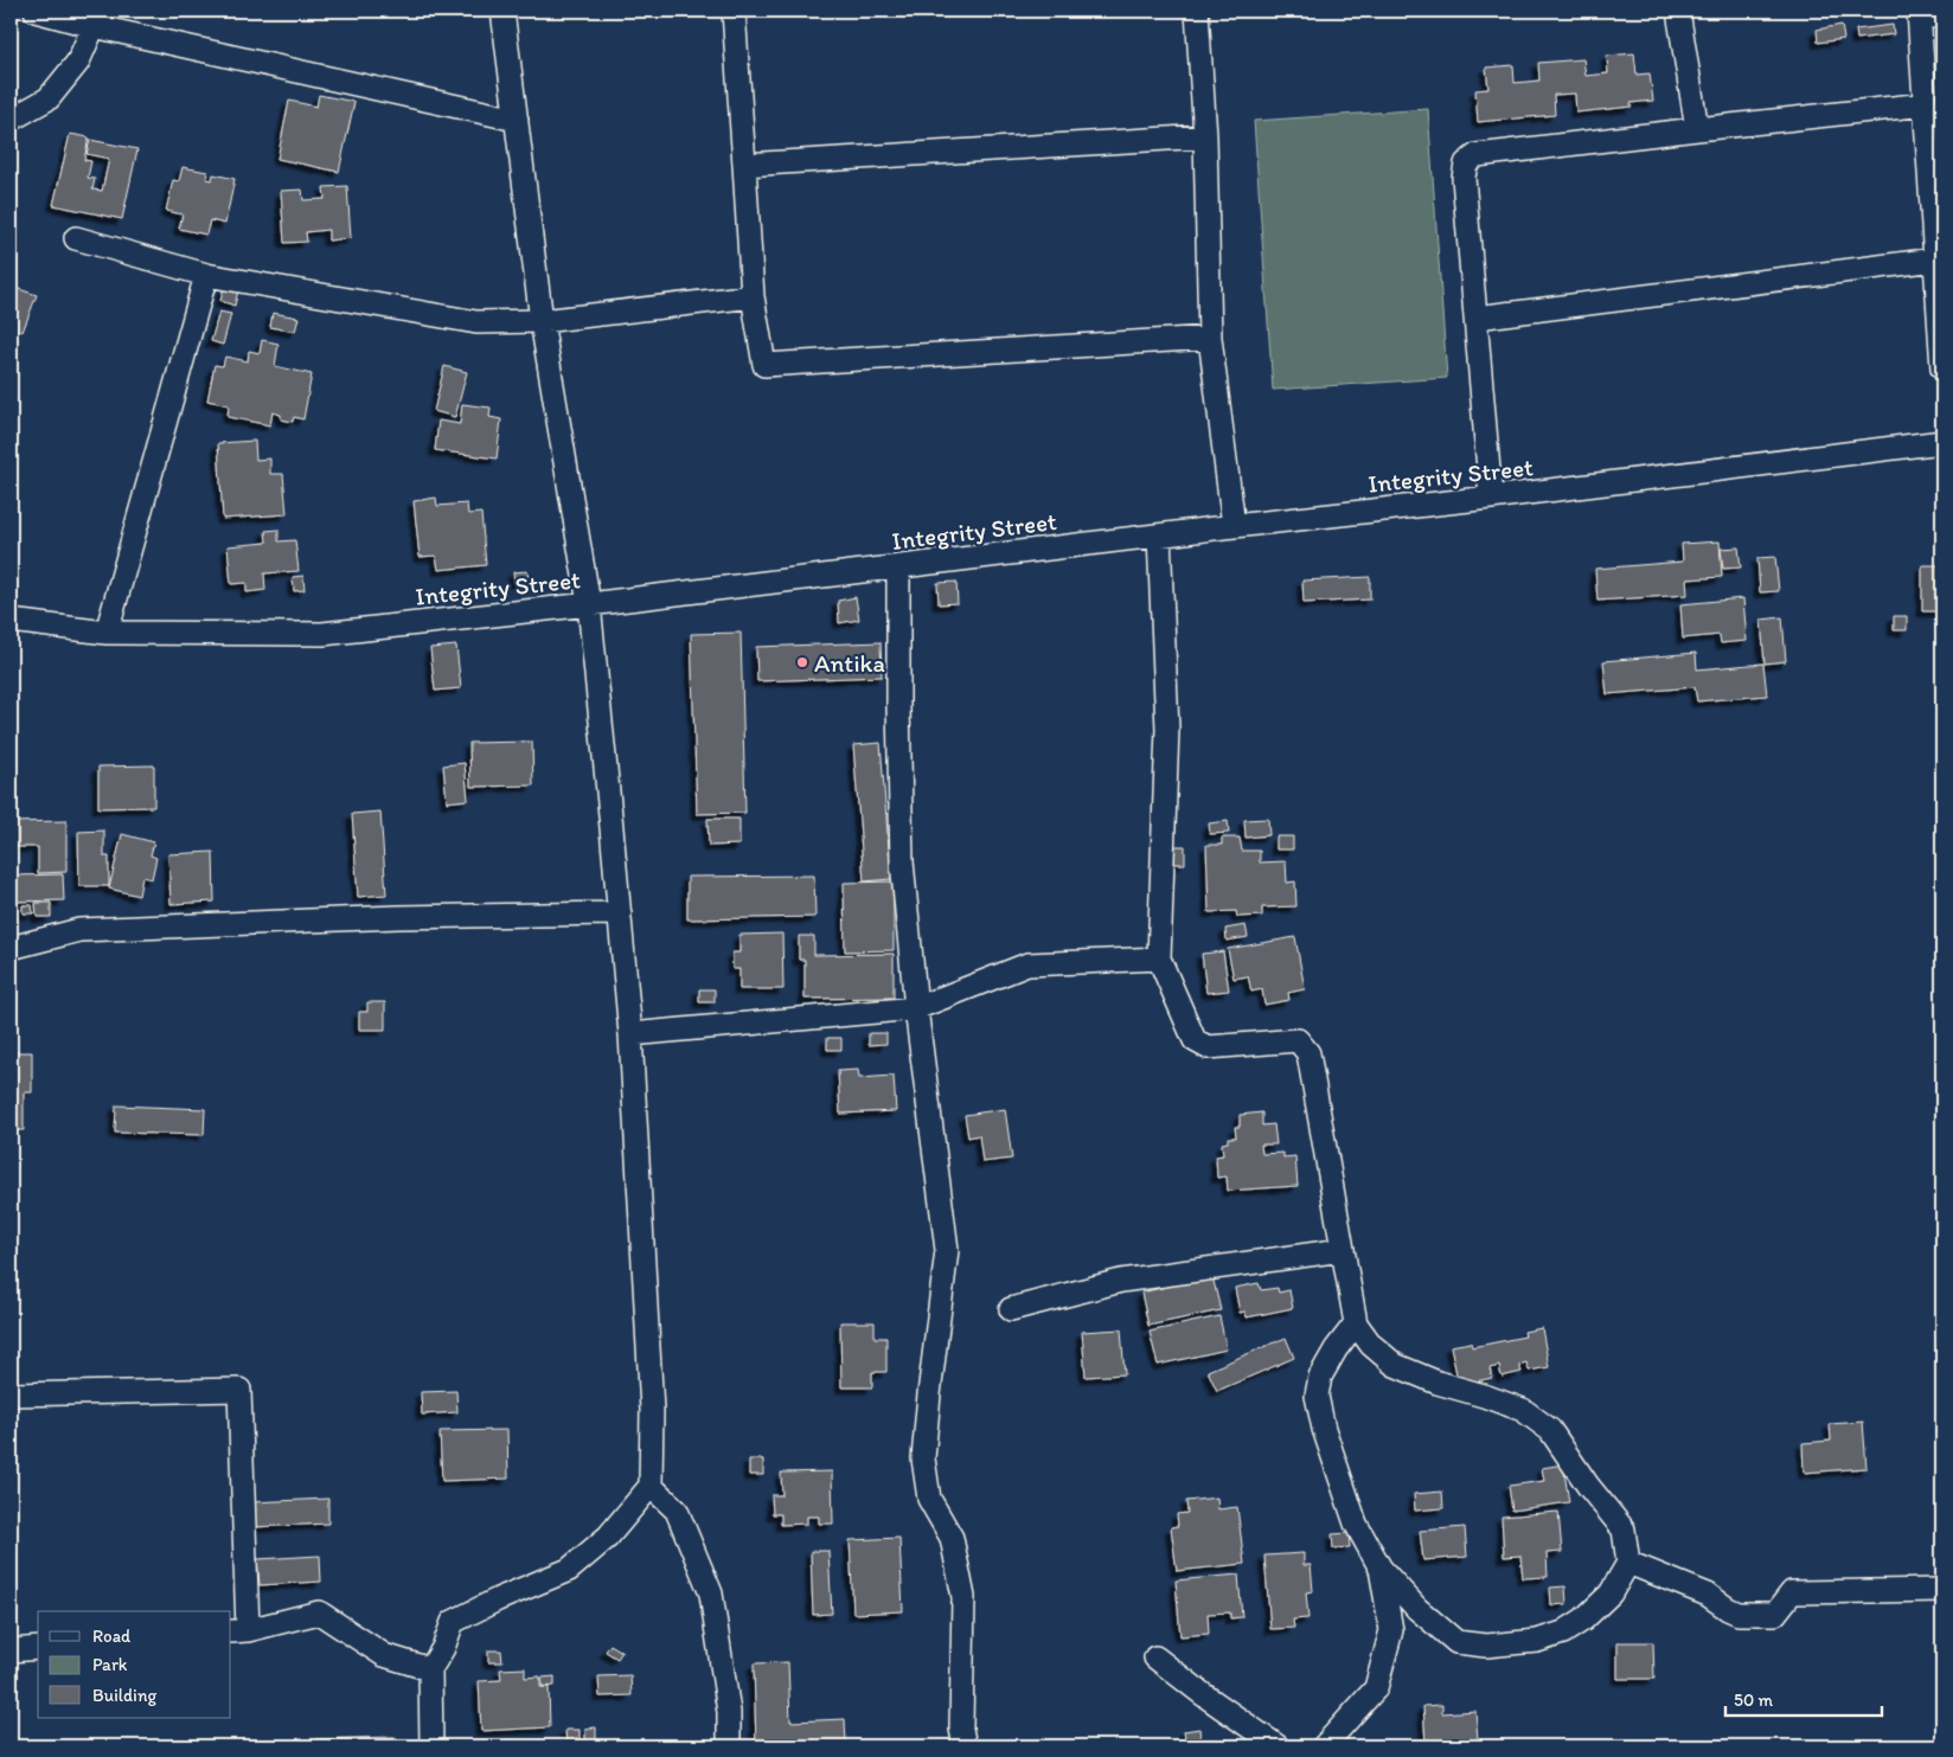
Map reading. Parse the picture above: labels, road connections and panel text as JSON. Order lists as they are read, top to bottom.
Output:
{
  "streets": {
    "street": ["Integrity Street"]
  },
  "places": ["Antika"],
  "legend": ["Road", "Park", "Building"],
  "scale_bar": "50 m"
}
